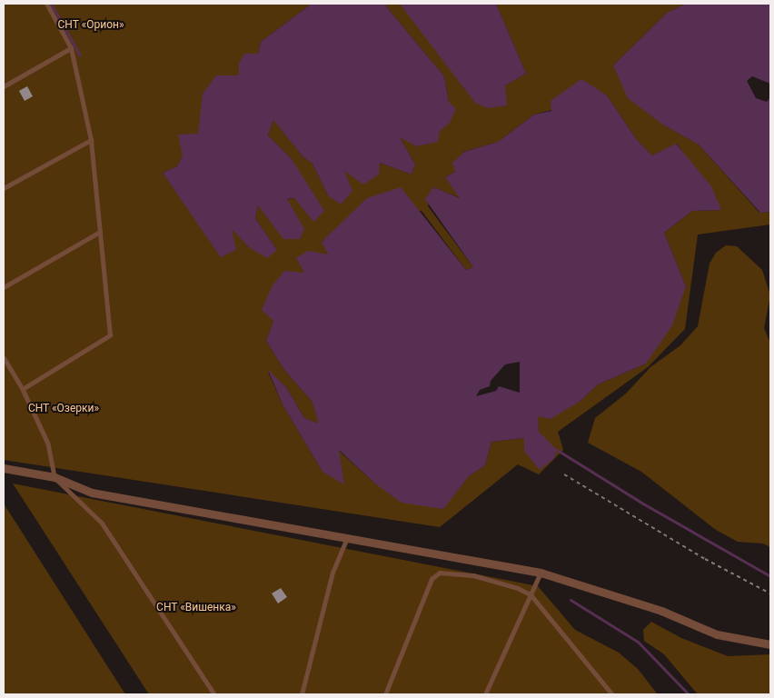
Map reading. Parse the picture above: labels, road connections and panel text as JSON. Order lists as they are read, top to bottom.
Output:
{
  "parks": ["СНТ «Орион»", "СНТ «Озерки»", "СНТ «Вишенка»"]
}
